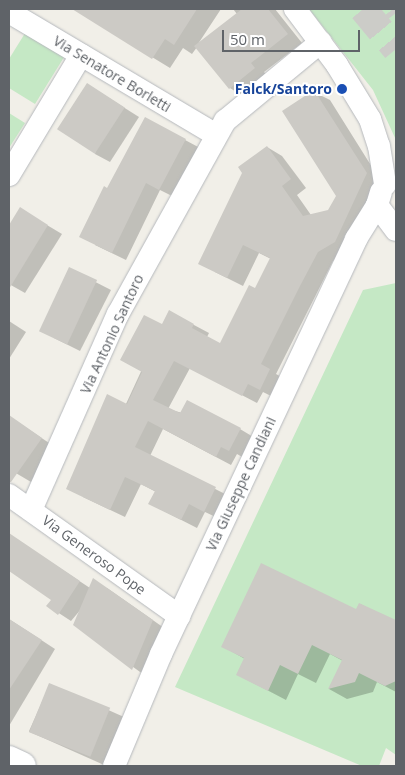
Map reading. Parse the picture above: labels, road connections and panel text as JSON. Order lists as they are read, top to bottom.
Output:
{
  "streets": {
    "street": [
      "Via Senatore Borletti",
      "Via Antonio Santoro",
      "Via Giuseppe Candiani",
      "Via Generoso Pope"
    ]
  },
  "crossings": [
    ["Via Senatore Borletti", "Via Antonio Santoro"],
    ["Via Antonio Santoro", "Via Generoso Pope"],
    ["Via Giuseppe Candiani", "Via Generoso Pope"]
  ],
  "places": ["Falck/Santoro"],
  "scale_bar": "50 m"
}
